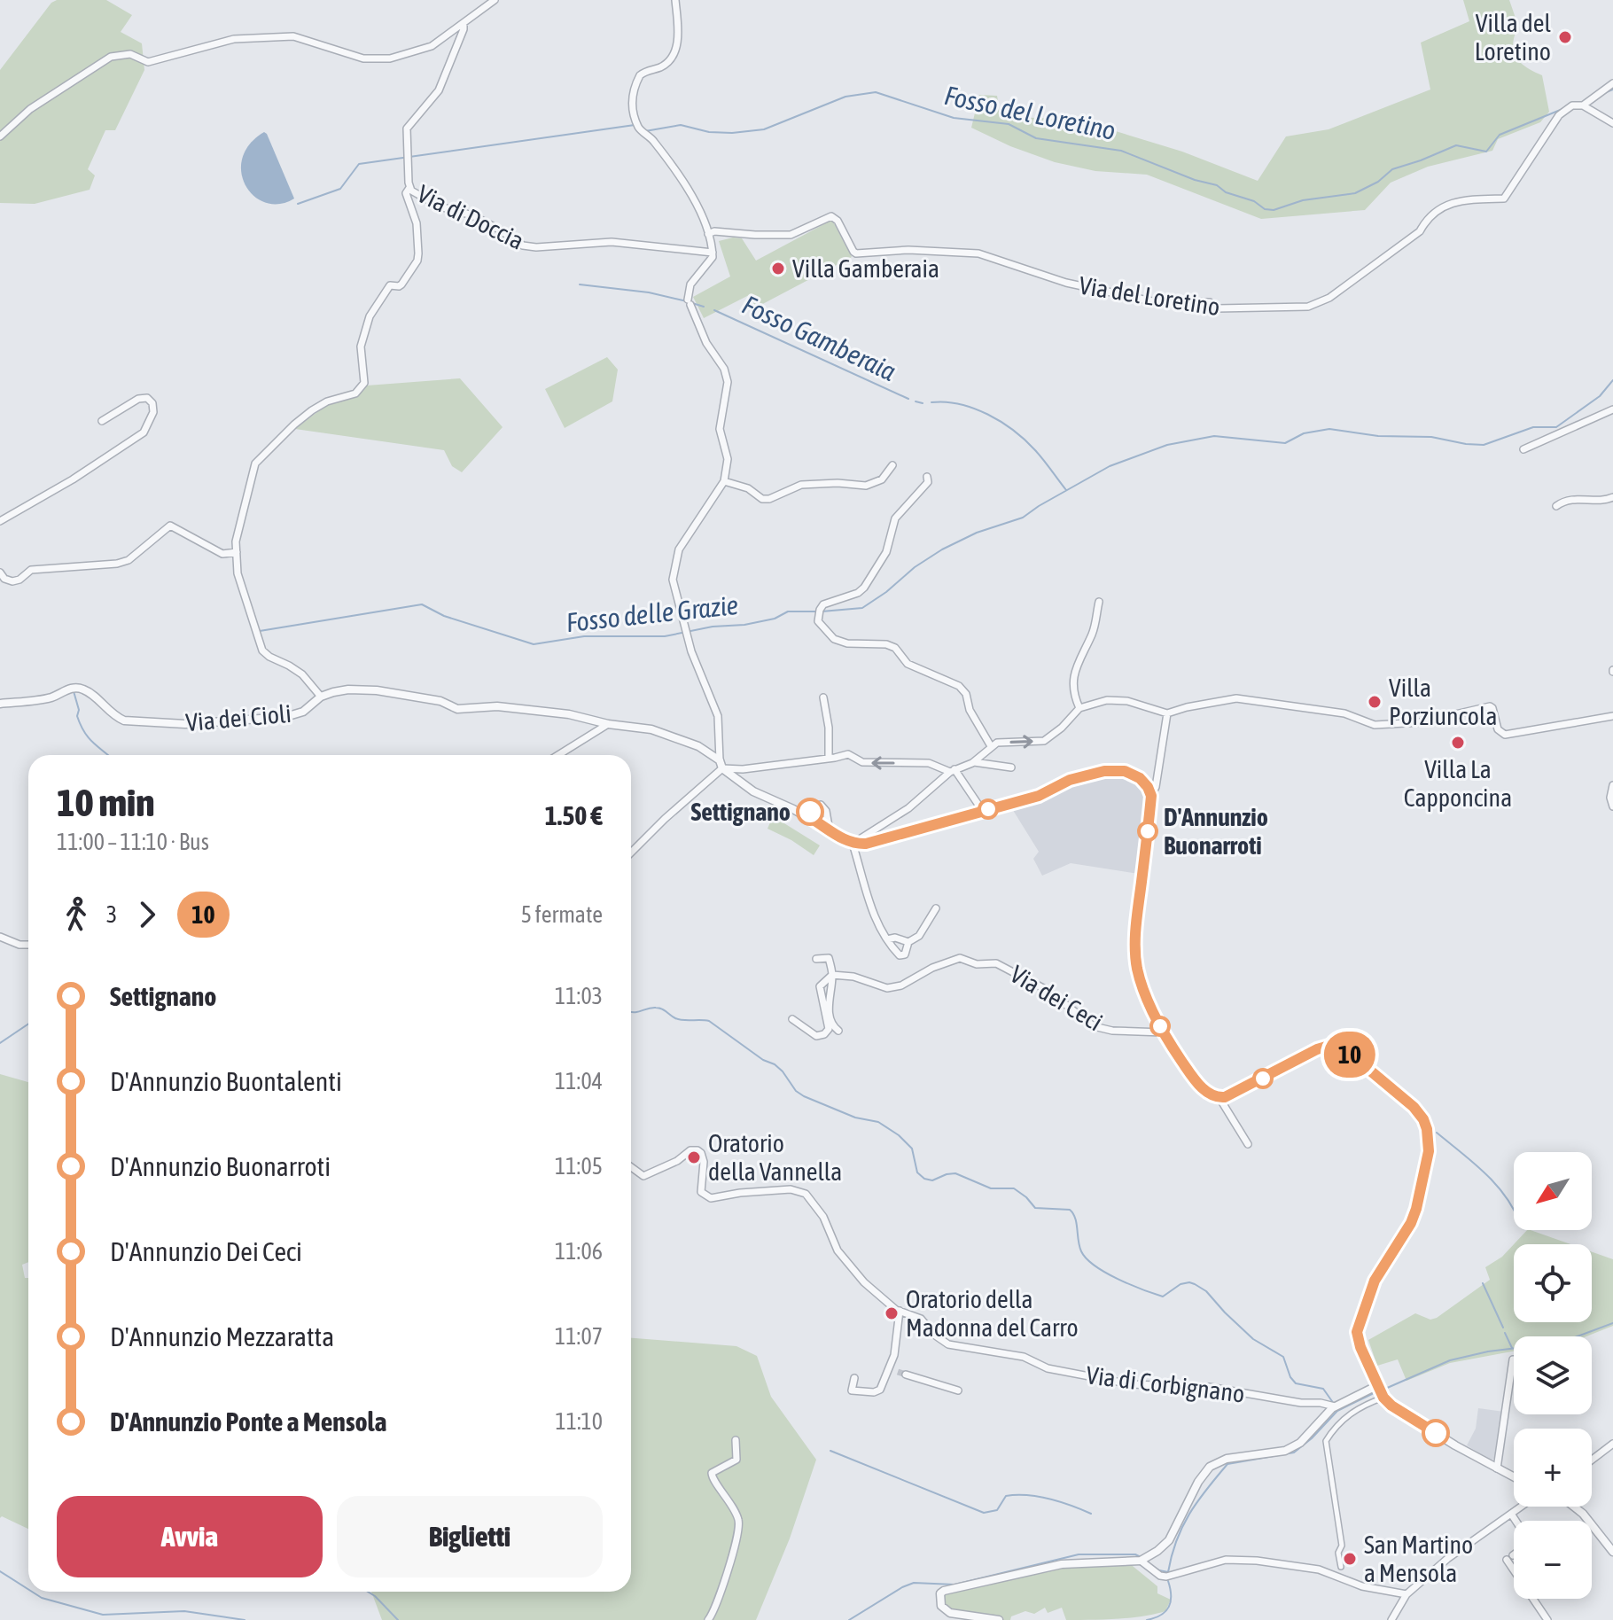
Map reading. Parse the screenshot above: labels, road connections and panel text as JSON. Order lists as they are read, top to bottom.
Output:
{
  "streets": {
    "street": [
      "Via di Doccia",
      "Via del Loretino",
      "Via dei Cioli",
      "Via dei Ceci",
      "Via di Corbignano"
    ]
  },
  "water": ["Fosso del Loretino", "Fosso Gamberaia", "Fosso delle Grazie"],
  "places": [
    "Villa del Loretino",
    "Villa Gamberaia",
    "Villa Porziuncola",
    "Villa La Capponcina",
    "Settignano",
    "D'Annunzio Buonarroti",
    "Oratorio della Vannella",
    "Oratorio della Madonna del Carro",
    "San Martino a Mensola"
  ],
  "lines": ["bus line 10"],
  "north": "bottom left",
  "page": {
    "on_map": "10",
    "heading": ["10 min", "11:00 – 11:10 · Bus", "1.50 €"],
    "legs": ["3", "10", "5 fermate"],
    "list": [
      {
        "name": "Settignano",
        "value": "11:03"
      },
      {
        "name": "D'Annunzio Buontalenti",
        "value": "11:04"
      },
      {
        "name": "D'Annunzio Buonarroti",
        "value": "11:05"
      },
      {
        "name": "D'Annunzio Dei Ceci",
        "value": "11:06"
      },
      {
        "name": "D'Annunzio Mezzaratta",
        "value": "11:07"
      },
      {
        "name": "D'Annunzio Ponte a Mensola",
        "value": "11:10"
      }
    ],
    "map_buttons": ["+", "−"],
    "buttons": ["Avvia", "Biglietti"]
  }
}
